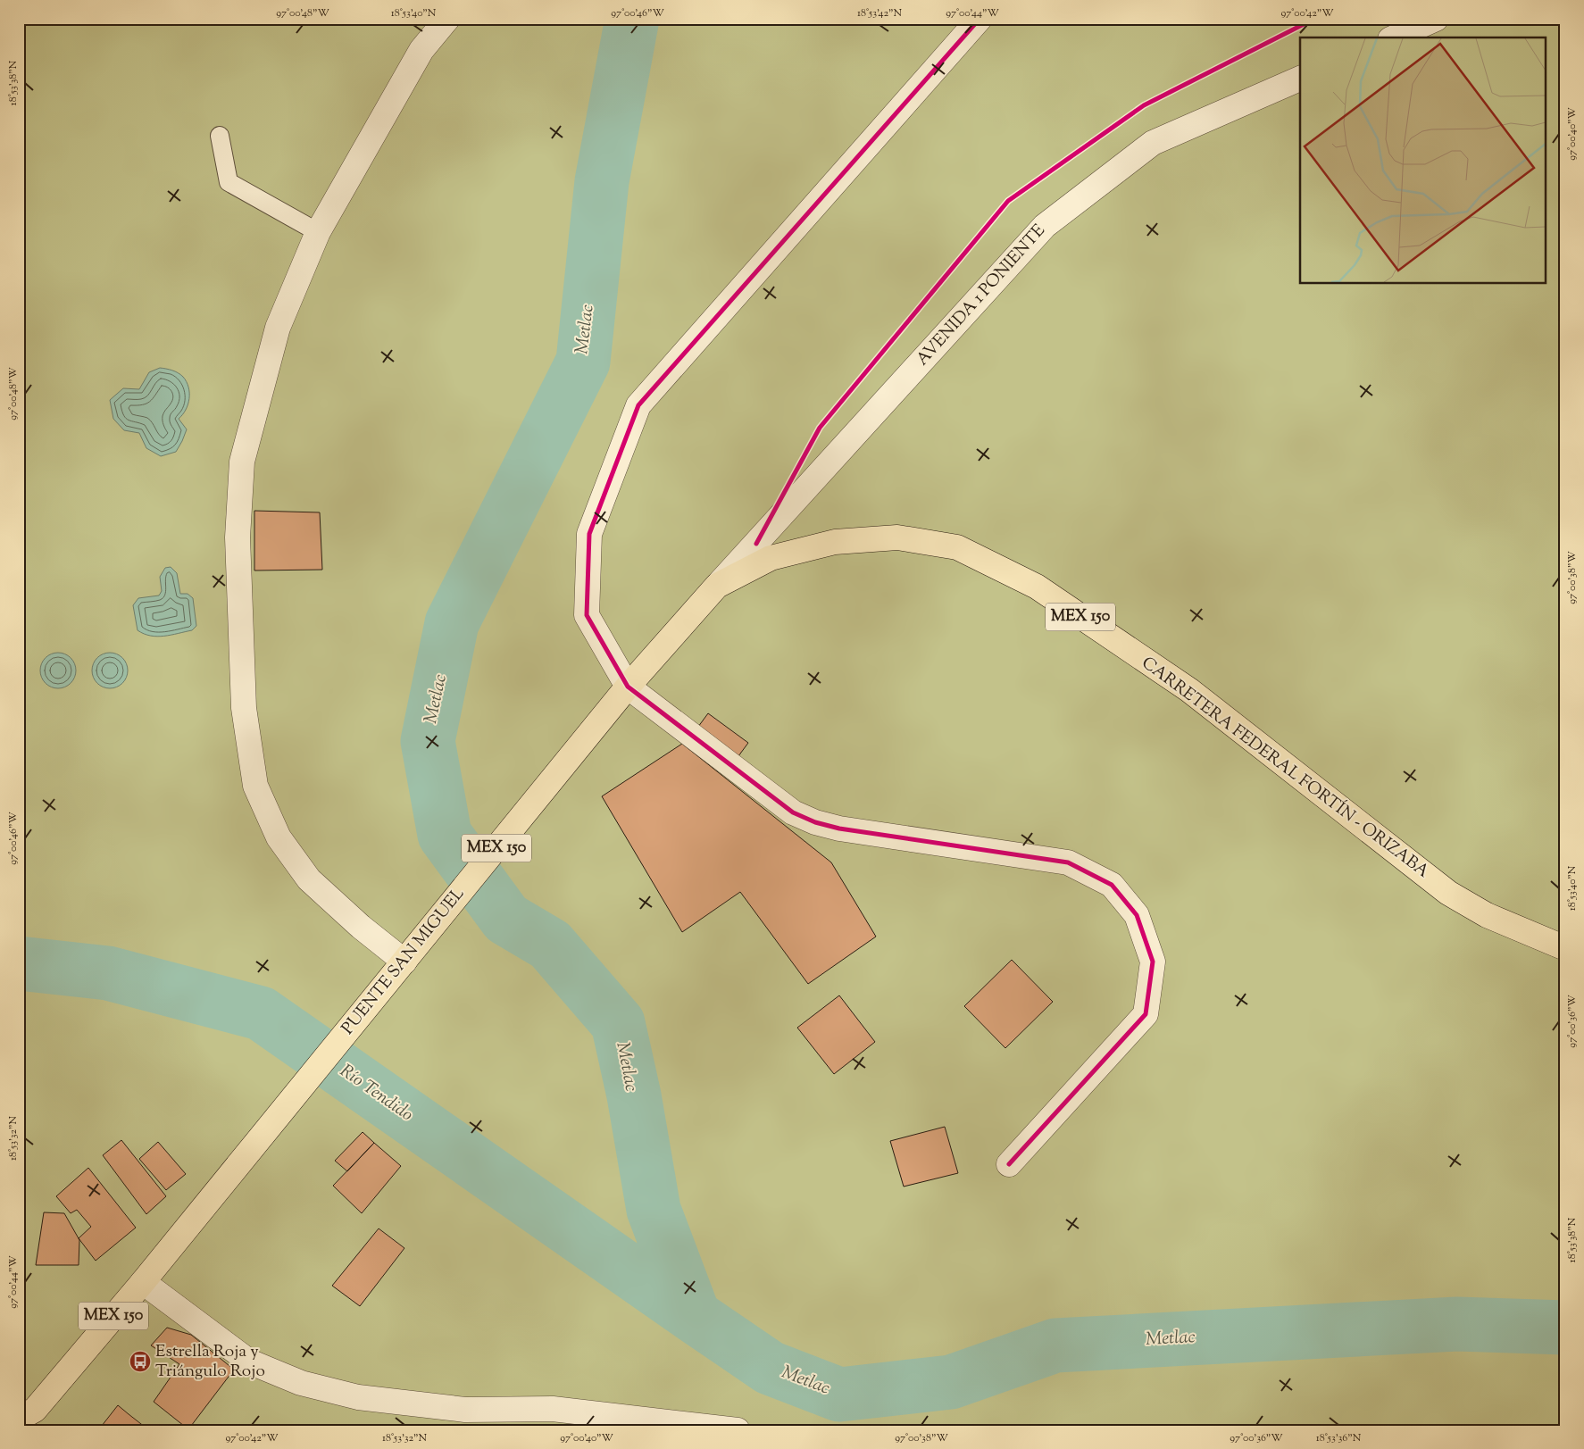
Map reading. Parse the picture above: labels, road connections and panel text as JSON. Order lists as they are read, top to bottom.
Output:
{
  "streets": {
    "main road": ["MEX 150", "CARRETERA FEDERAL FORTÍN - ORIZABA", "PUENTE SAN MIGUEL"],
    "street": ["AVENIDA 1 PONIENTE"]
  },
  "crossings": [
    ["AVENIDA 1 PONIENTE", "CARRETERA FEDERAL FORTÍN - ORIZABA"],
    ["MEX 150", "PUENTE SAN MIGUEL"],
    ["CARRETERA FEDERAL FORTÍN - ORIZABA", "PUENTE SAN MIGUEL"]
  ],
  "water": ["Metlac", "Río Tendido"],
  "places": {
    "bus stop": ["Estrella Roja y Triángulo Rojo"]
  },
  "coordinates": [
    "97°00'48\"W",
    "18°53'40\"N",
    "97°00'46\"W",
    "18°53'42\"N",
    "97°00'44\"W",
    "97°00'42\"W",
    "18°53'38\"N",
    "97°00'40\"W",
    "97°00'38\"W",
    "97°00'36\"W",
    "18°53'32\"N",
    "18°53'36\"N"
  ]
}
